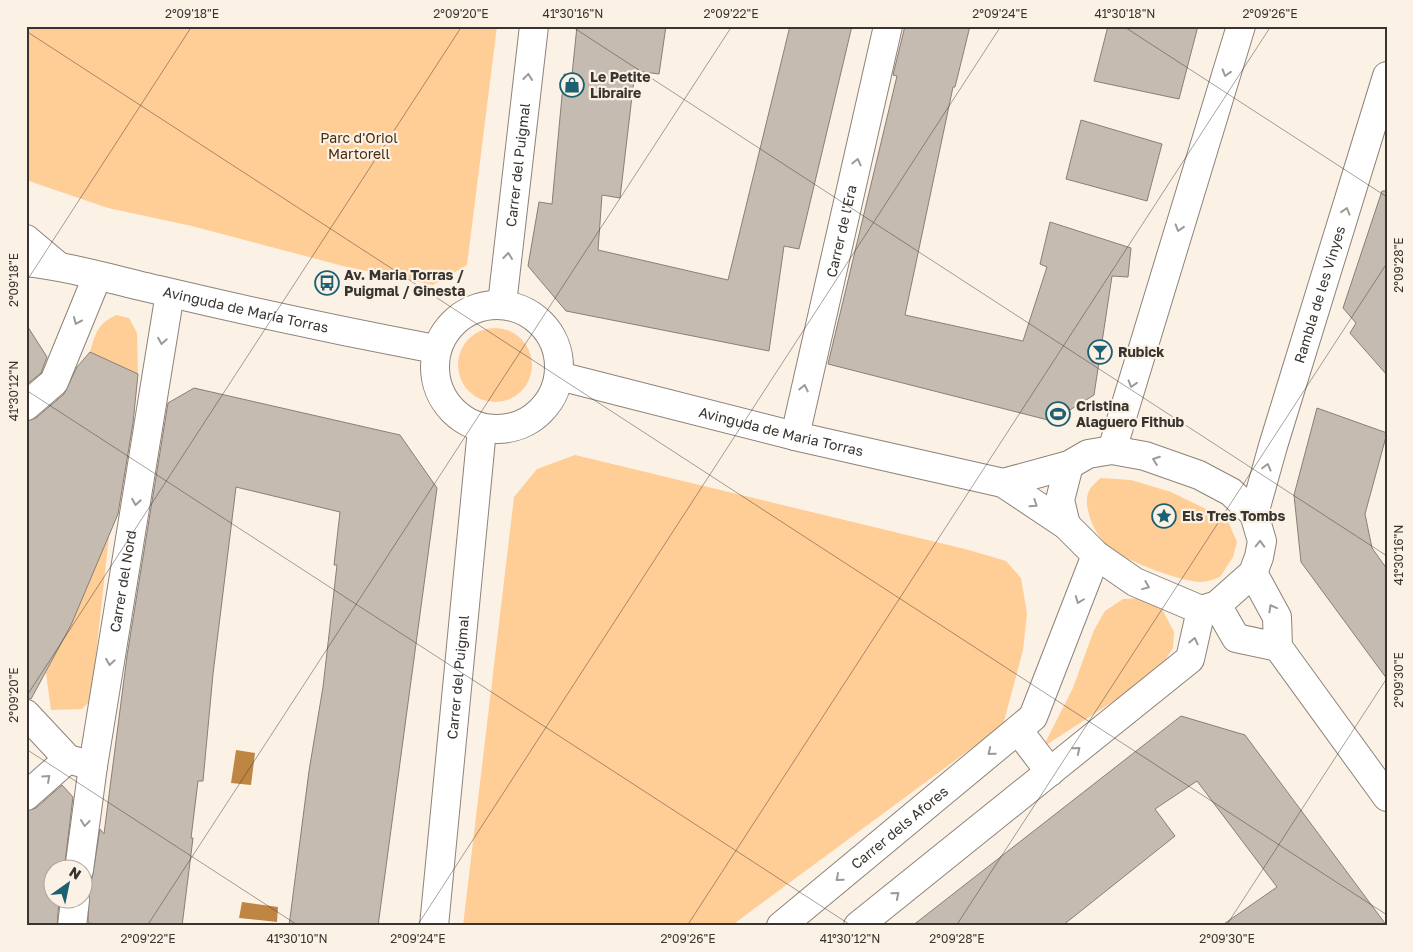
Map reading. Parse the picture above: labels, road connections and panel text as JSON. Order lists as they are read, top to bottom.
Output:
{
  "streets": {
    "street": [
      "Carrer del Puigmal",
      "Carrer de l'Era",
      "Rambla de les Vinyes",
      "Avinguda de Maria Torras",
      "Carrer del Nord",
      "Carrer dels Afores"
    ]
  },
  "crossings": [
    ["Carrer del Puigmal", "Avinguda de Maria Torras"],
    ["Carrer de l'Era", "Avinguda de Maria Torras"],
    ["Rambla de les Vinyes", "Carrer dels Afores"],
    ["Avinguda de Maria Torras", "Carrer del Nord"]
  ],
  "one_way": ["Carrer del Puigmal", "Carrer de l'Era", "Carrer del Nord"],
  "parks": ["Parc d'Oriol Martorell"],
  "places": {
    "shop": ["Le Petite Libraire"],
    "bus stop": ["Av. Maria Torras / Puigmal / Ginesta"],
    "bar": ["Rubick"],
    "sports": ["Cristina Alaguero Fithub"],
    "place": ["Els Tres Tombs"]
  },
  "north": "top right",
  "coordinates": [
    "2°09'18\"E",
    "2°09'20\"E",
    "41°30'16\"N",
    "2°09'22\"E",
    "2°09'24\"E",
    "41°30'18\"N",
    "2°09'26\"E",
    "2°09'28\"E",
    "41°30'12\"N",
    "2°09'30\"E",
    "41°30'10\"N"
  ]
}
